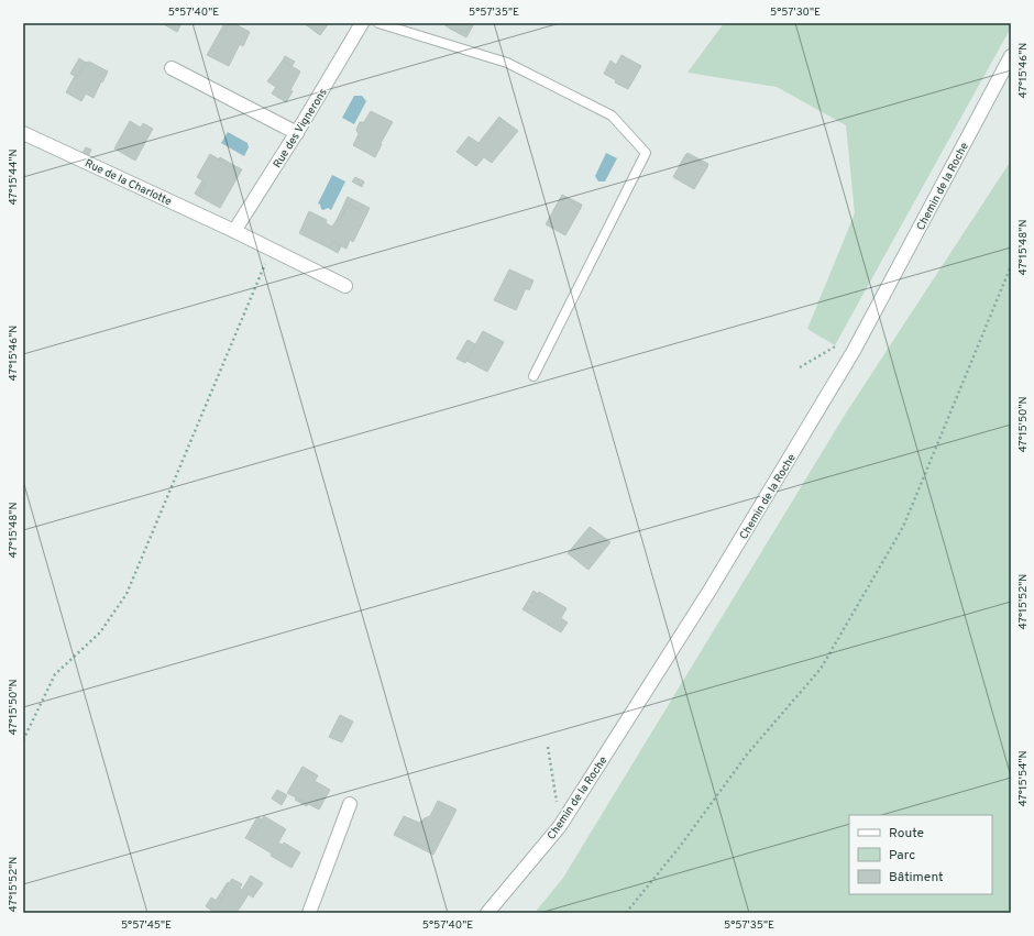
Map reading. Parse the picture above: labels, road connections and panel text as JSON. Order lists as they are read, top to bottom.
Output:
{
  "streets": {
    "street": ["Rue des Vignerons", "Rue de la Charlotte", "Chemin de la Roche"]
  },
  "crossings": [
    ["Rue des Vignerons", "Rue de la Charlotte"]
  ],
  "legend": ["Route", "Parc", "Bâtiment"],
  "coordinates": [
    "5°57'40\"E",
    "5°57'35\"E",
    "5°57'30\"E",
    "47°15'46\"N",
    "47°15'44\"N",
    "47°15'48\"N",
    "47°15'50\"N",
    "47°15'52\"N",
    "47°15'54\"N",
    "5°57'45\"E"
  ]
}
